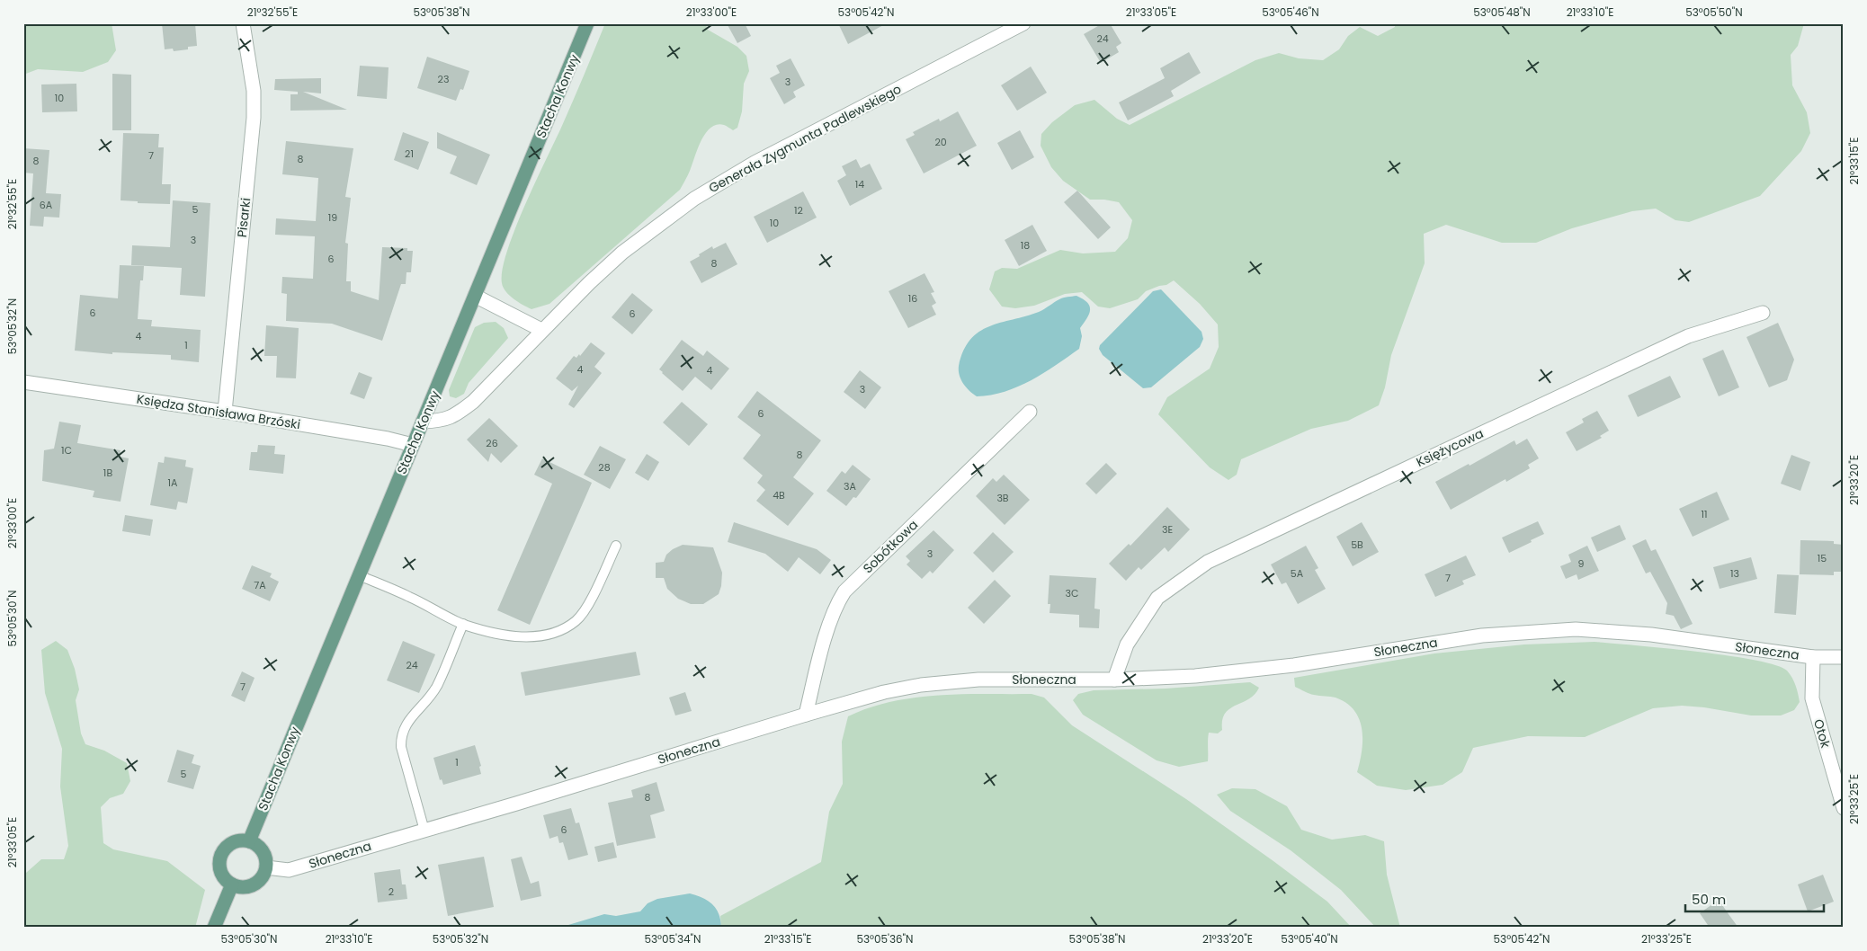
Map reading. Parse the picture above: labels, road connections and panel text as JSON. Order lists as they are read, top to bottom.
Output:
{
  "streets": {
    "main road": ["Stacha Konwy"],
    "street": [
      "Generała Zygmunta Padlewskiego",
      "Pisarki",
      "Księdza Stanisława Brzóski",
      "Księżycowa",
      "Sobótkowa",
      "Słoneczna",
      "Otok"
    ]
  },
  "crossings": [
    ["Stacha Konwy", "Generała Zygmunta Padlewskiego"],
    ["Stacha Konwy", "Księdza Stanisława Brzóski"],
    ["Stacha Konwy", "Słoneczna"],
    ["Pisarki", "Księdza Stanisława Brzóski"],
    ["Księżycowa", "Słoneczna"],
    ["Sobótkowa", "Słoneczna"],
    ["Słoneczna", "Otok"]
  ],
  "house_numbers": [
    "24",
    "23",
    "3",
    "10",
    "20",
    "21",
    "7",
    "8",
    "8",
    "14",
    "6A",
    "5",
    "12",
    "19",
    "10",
    "3",
    "18",
    "6",
    "8",
    "16",
    "6",
    "6",
    "4",
    "1",
    "4",
    "4",
    "3",
    "6",
    "26",
    "1C",
    "8",
    "28",
    "1B",
    "1A",
    "3A",
    "4B",
    "3B",
    "11",
    "3E",
    "5B",
    "3",
    "15",
    "9",
    "5A",
    "13",
    "7",
    "7A",
    "3C",
    "24",
    "7",
    "1",
    "5",
    "8",
    "6",
    "2"
  ],
  "scale_bar": "50 m",
  "coordinates": [
    "21°32'55\"E",
    "53°05'38\"N",
    "21°33'00\"E",
    "53°05'42\"N",
    "21°33'05\"E",
    "53°05'46\"N",
    "53°05'48\"N",
    "21°33'10\"E",
    "53°05'50\"N",
    "21°33'15\"E",
    "53°05'32\"N",
    "21°33'20\"E",
    "53°05'30\"N",
    "21°33'25\"E",
    "53°05'34\"N",
    "53°05'36\"N",
    "53°05'40\"N"
  ]
}
